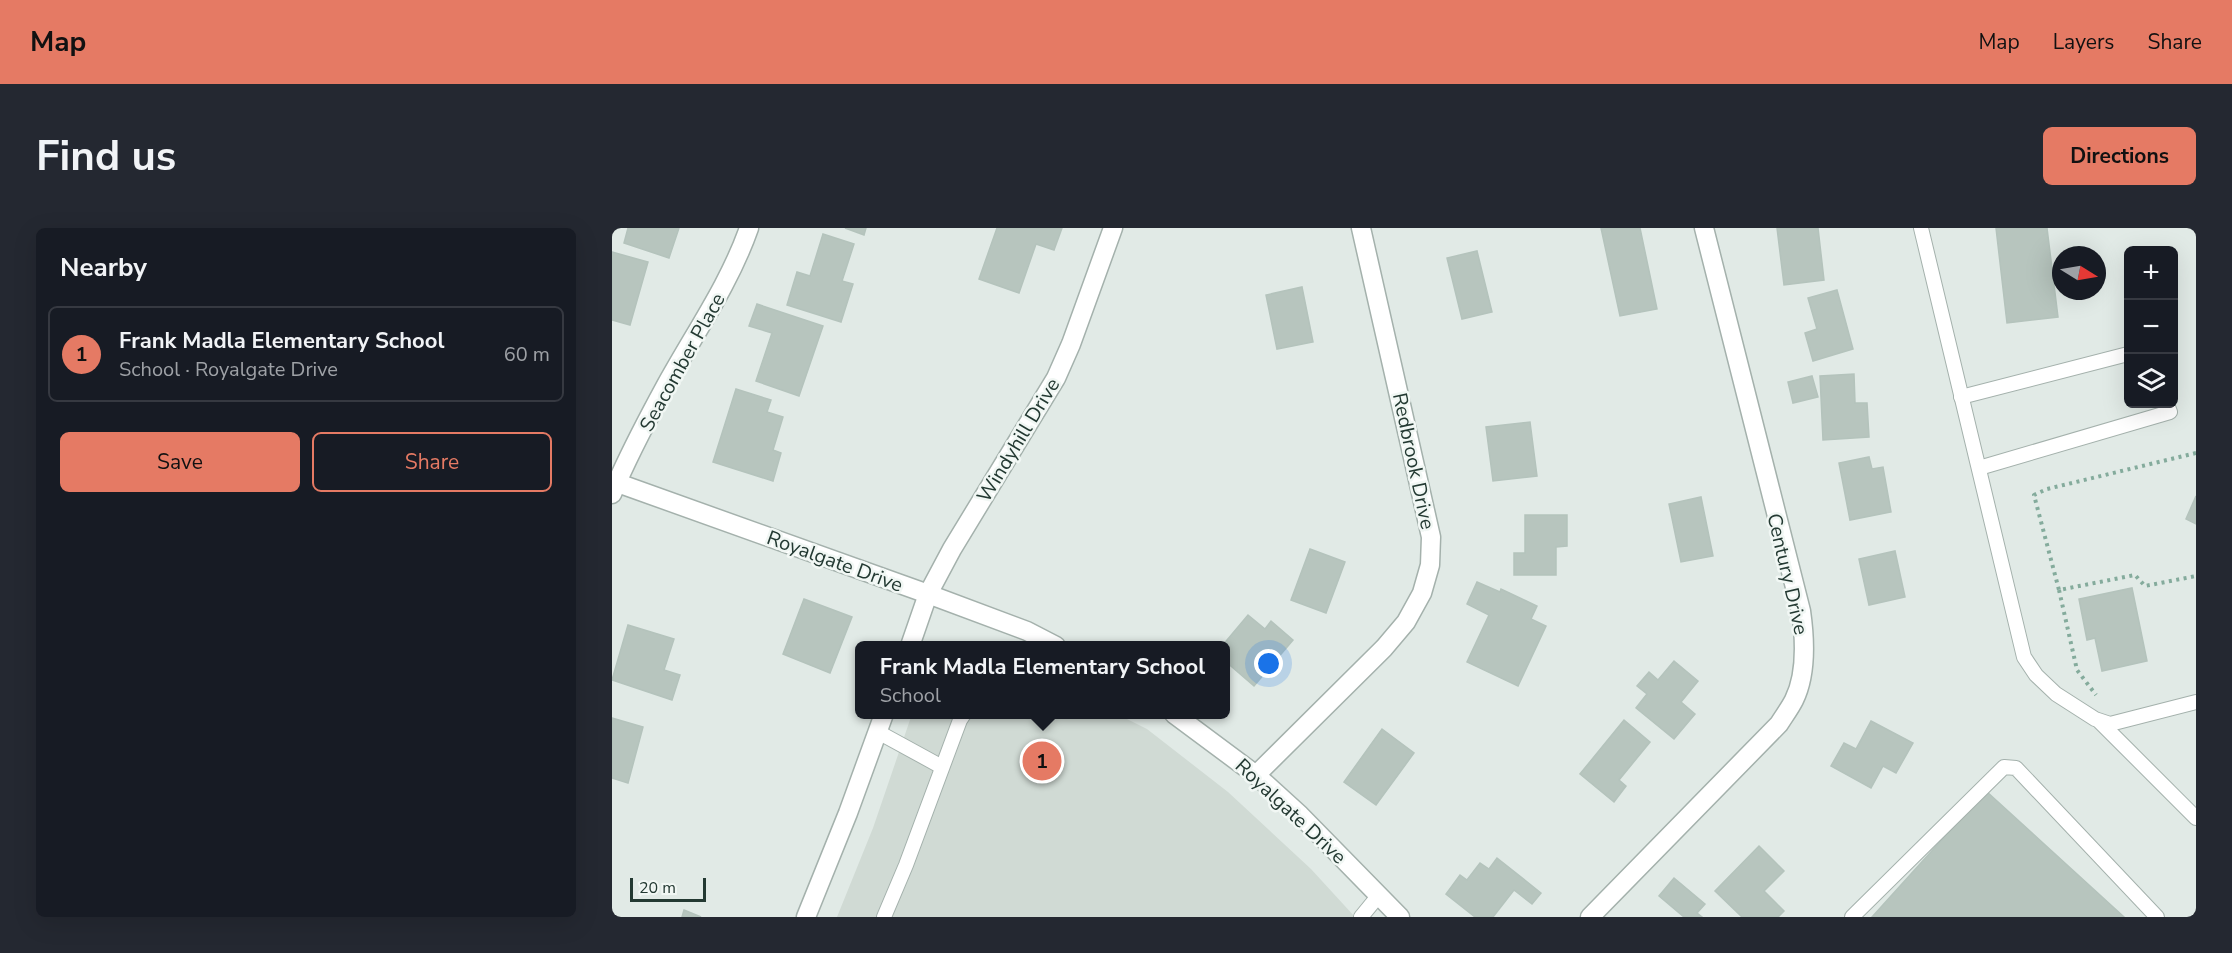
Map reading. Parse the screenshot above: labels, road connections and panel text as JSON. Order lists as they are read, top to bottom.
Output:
{
  "streets": {
    "street": [
      "Seacomber Place",
      "Windyhill Drive",
      "Redbrook Drive",
      "Royalgate Drive",
      "Century Drive"
    ]
  },
  "crossings": [
    ["Seacomber Place", "Royalgate Drive"],
    ["Windyhill Drive", "Royalgate Drive"],
    ["Redbrook Drive", "Royalgate Drive"]
  ],
  "scale_bar": "20 m",
  "north": "right",
  "page": {
    "header": "Map",
    "nav": ["Map", "Layers", "Share"],
    "buttons": [
      "Directions",
      ["Save", "Share"]
    ],
    "title": "Find us",
    "heading": "Nearby",
    "map_buttons": ["+", "−"],
    "list": [
      {
        "mark": "1",
        "name": "Frank Madla Elementary School",
        "note": "School · Royalgate Drive",
        "value": "60 m"
      }
    ],
    "popup": ["Frank Madla Elementary School", "School"],
    "pins": "1",
    "scale": "20 m"
  }
}
